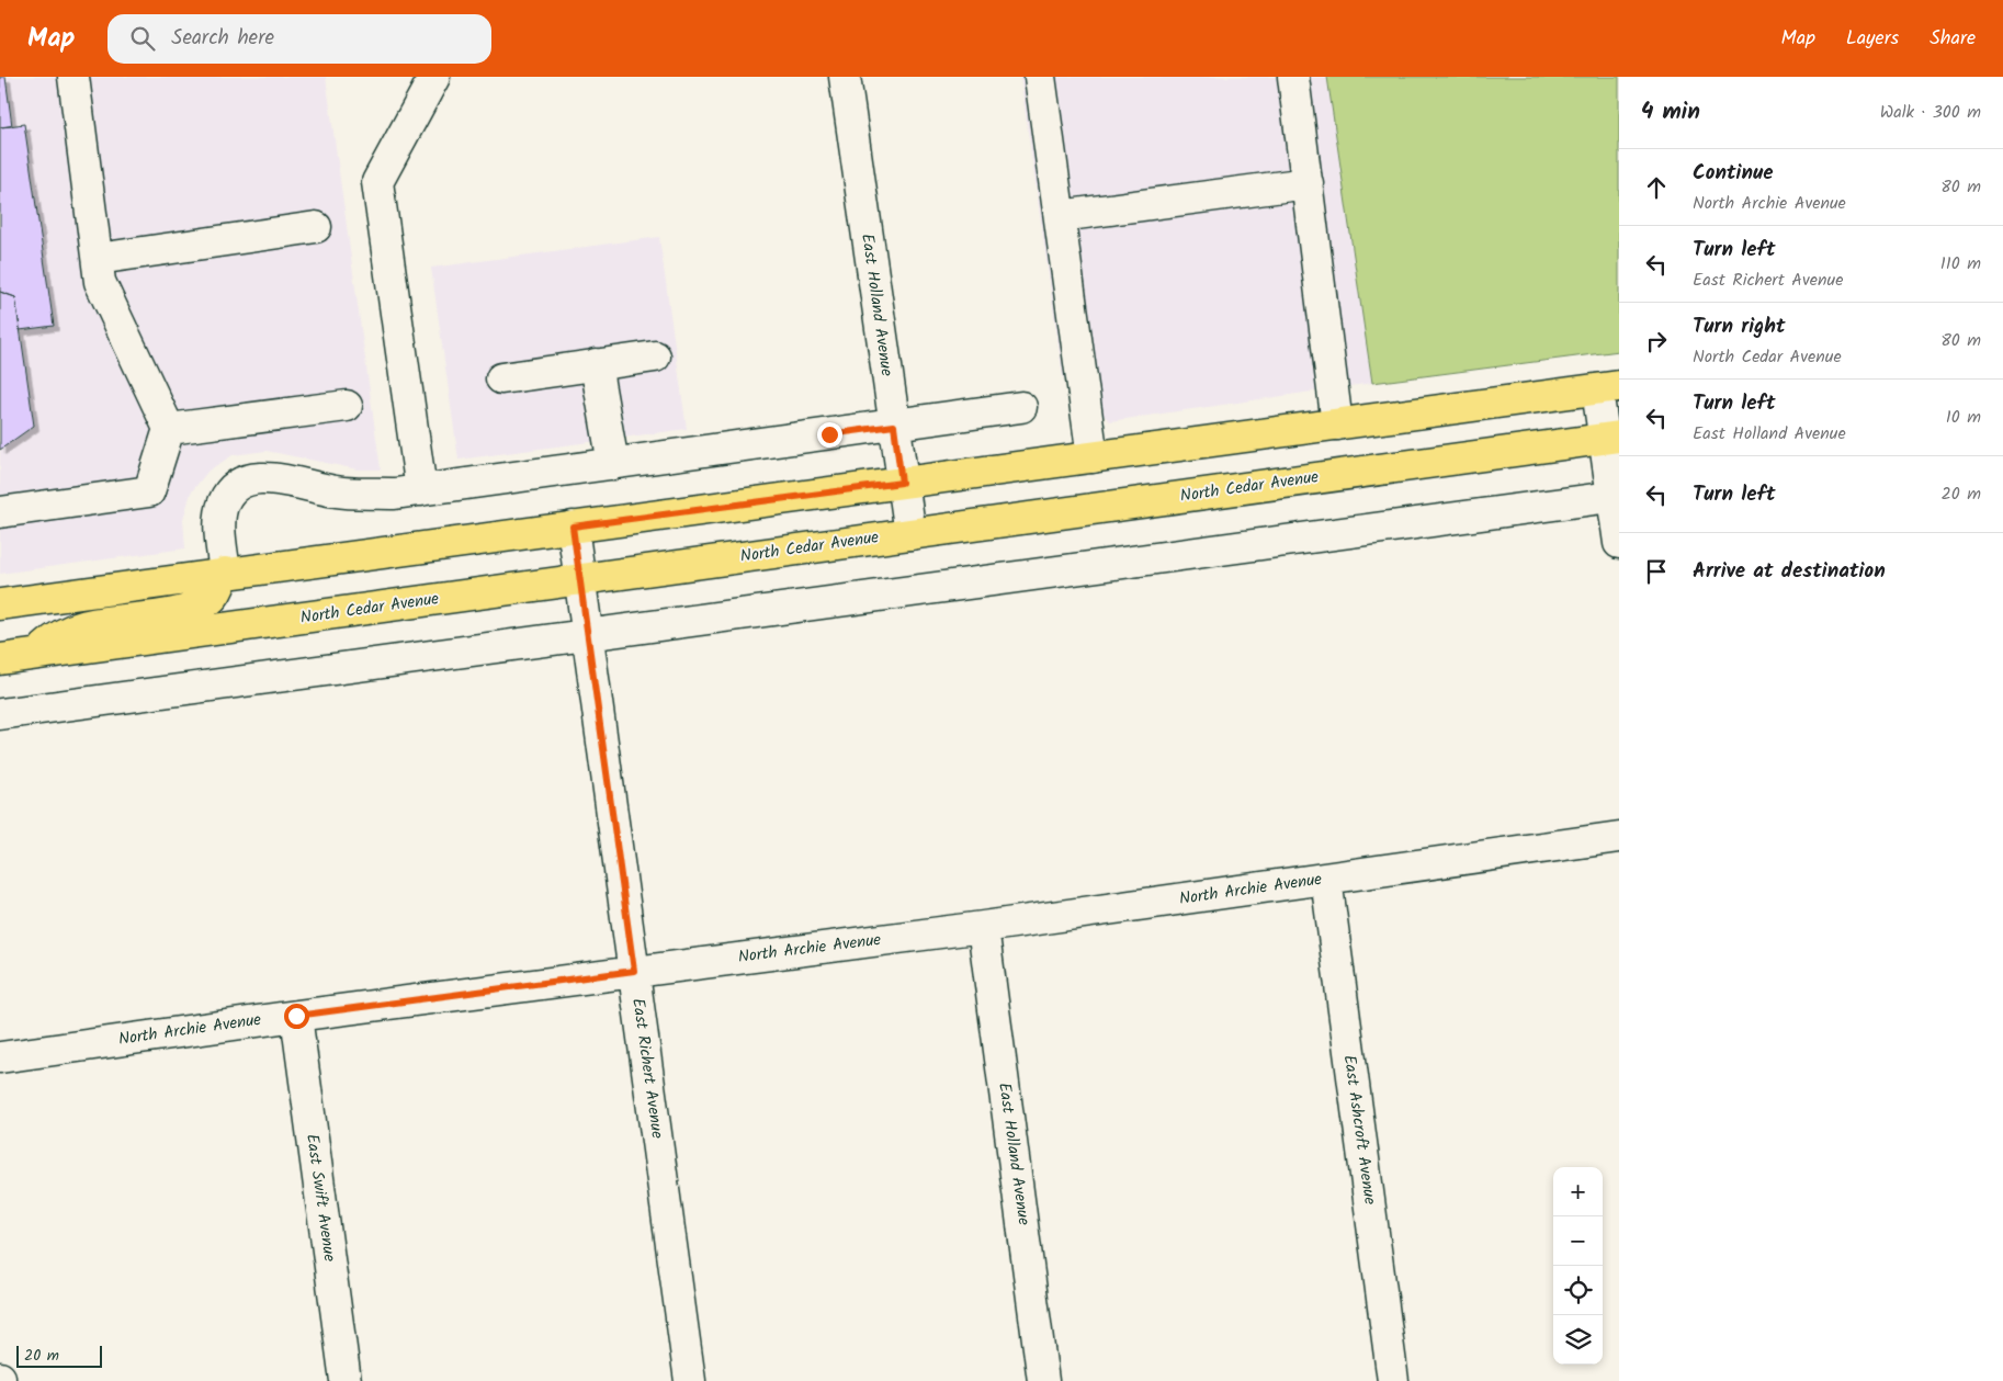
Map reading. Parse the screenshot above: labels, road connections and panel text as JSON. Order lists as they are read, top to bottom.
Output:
{
  "streets": {
    "main road": ["North Cedar Avenue"],
    "street": [
      "East Holland Avenue",
      "North Archie Avenue",
      "East Richert Avenue",
      "East Ashcroft Avenue",
      "East Swift Avenue"
    ]
  },
  "crossings": [
    ["East Holland Avenue", "North Cedar Avenue"],
    ["East Holland Avenue", "North Archie Avenue"],
    ["North Cedar Avenue", "East Richert Avenue"],
    ["North Archie Avenue", "East Richert Avenue"],
    ["North Archie Avenue", "East Ashcroft Avenue"],
    ["North Archie Avenue", "East Swift Avenue"]
  ],
  "scale_bar": "20 m",
  "page": {
    "header": "Map",
    "search": "Search here",
    "nav": ["Map", "Layers", "Share"],
    "heading": ["4 min", "Walk · 300 m"],
    "list": [
      ["Continue", "North Archie Avenue", "80 m"],
      ["Turn left", "East Richert Avenue", "110 m"],
      ["Turn right", "North Cedar Avenue", "80 m"],
      ["Turn left", "East Holland Avenue", "10 m"],
      ["Turn left", "20 m"],
      "Arrive at destination"
    ],
    "map_buttons": ["+", "−"],
    "scale": "20 m"
  }
}
